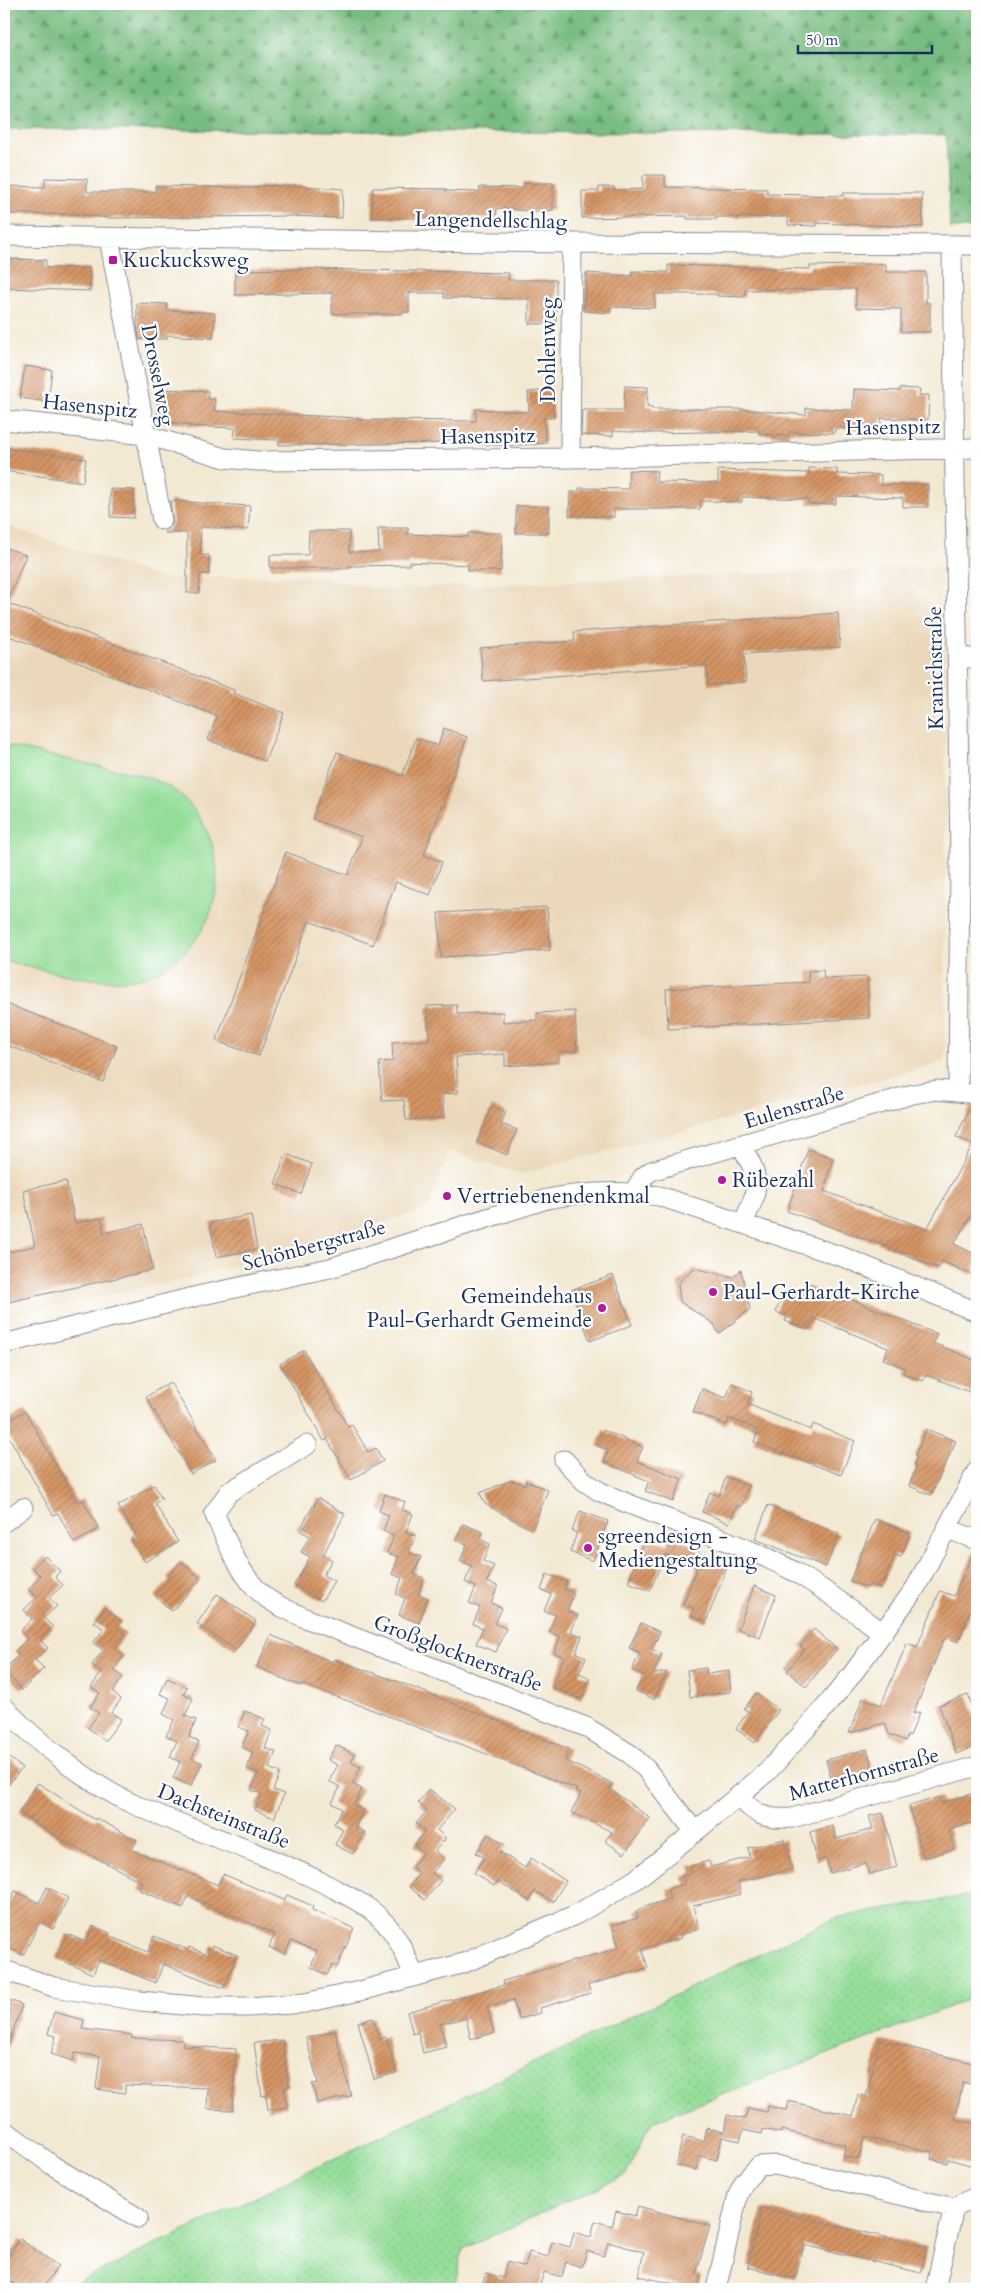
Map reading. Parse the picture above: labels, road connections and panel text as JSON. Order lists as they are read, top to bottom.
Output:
{
  "streets": {
    "street": [
      "Langendellschlag",
      "Dohlenweg",
      "Drosselweg",
      "Hasenspitz",
      "Kranichstraße",
      "Eulenstraße",
      "Schönbergstraße",
      "Großglocknerstraße",
      "Matterhornstraße",
      "Dachsteinstraße"
    ]
  },
  "crossings": [
    ["Langendellschlag", "Dohlenweg"],
    ["Langendellschlag", "Drosselweg"],
    ["Langendellschlag", "Kranichstraße"],
    ["Dohlenweg", "Hasenspitz"],
    ["Drosselweg", "Hasenspitz"],
    ["Hasenspitz", "Kranichstraße"],
    ["Kranichstraße", "Eulenstraße"],
    ["Eulenstraße", "Schönbergstraße"]
  ],
  "places": {
    "transit": ["Kuckucksweg"],
    "other": [
      "Rübezahl",
      "Vertriebenendenkmal",
      "Paul-Gerhardt-Kirche",
      "Gemeindehaus Paul-Gerhardt Gemeinde",
      "sgreendesign - Mediengestaltung"
    ]
  },
  "scale_bar": "50 m"
}
